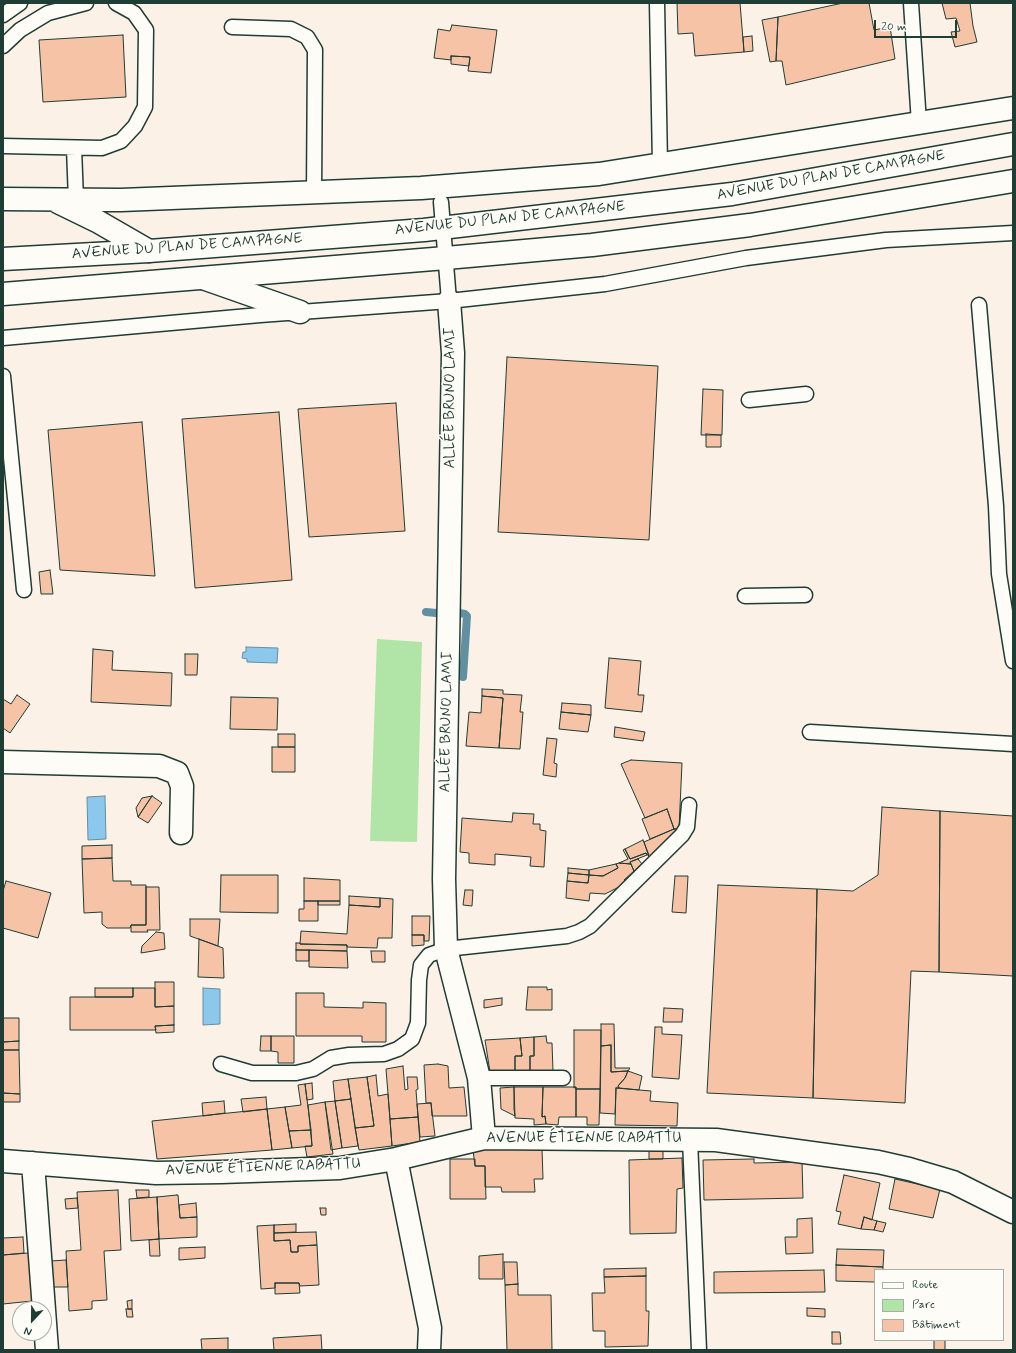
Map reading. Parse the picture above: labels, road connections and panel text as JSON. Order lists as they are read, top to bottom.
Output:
{
  "streets": {
    "street": ["AVENUE DU PLAN DE CAMPAGNE", "ALLÉE BRUNO LAMI", "AVENUE ÉTIENNE RABATTU"]
  },
  "crossings": [
    ["ALLÉE BRUNO LAMI", "AVENUE ÉTIENNE RABATTU"]
  ],
  "legend": ["Route", "Parc", "Bâtiment"],
  "scale_bar": "20 m",
  "north": "bottom"
}
